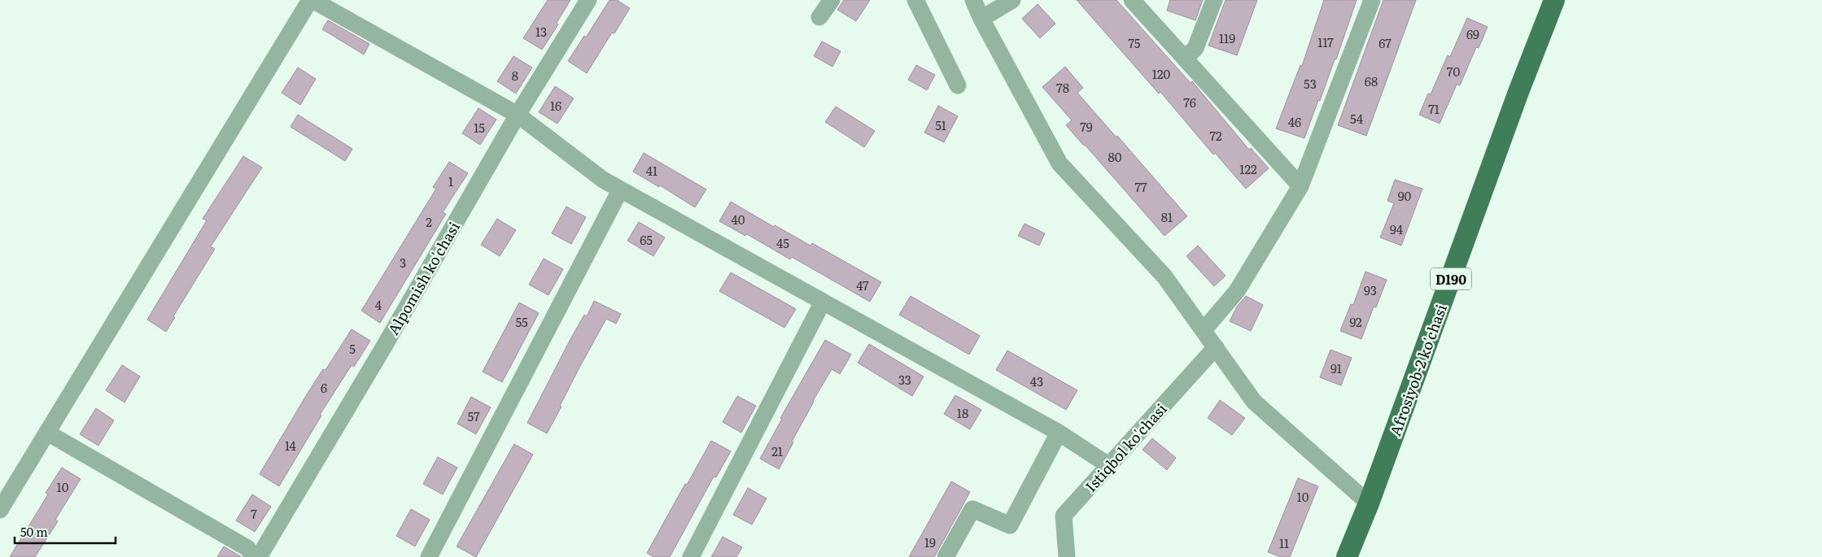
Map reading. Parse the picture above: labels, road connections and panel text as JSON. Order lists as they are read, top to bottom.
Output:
{
  "streets": {
    "main road": ["D190", "Afrosiyob-2 ko'chasi"],
    "street": ["Alpomish ko'chasi", "Istiqbol ko'chasi"]
  },
  "house_numbers": [
    "13",
    "69",
    "119",
    "117",
    "75",
    "67",
    "70",
    "120",
    "8",
    "68",
    "53",
    "78",
    "76",
    "16",
    "71",
    "54",
    "46",
    "51",
    "79",
    "15",
    "72",
    "80",
    "122",
    "41",
    "1",
    "77",
    "90",
    "81",
    "40",
    "2",
    "94",
    "65",
    "45",
    "3",
    "47",
    "93",
    "4",
    "55",
    "92",
    "5",
    "91",
    "33",
    "43",
    "6",
    "18",
    "57",
    "14",
    "21",
    "10",
    "10",
    "7",
    "19",
    "11"
  ],
  "scale_bar": "50 m"
}
